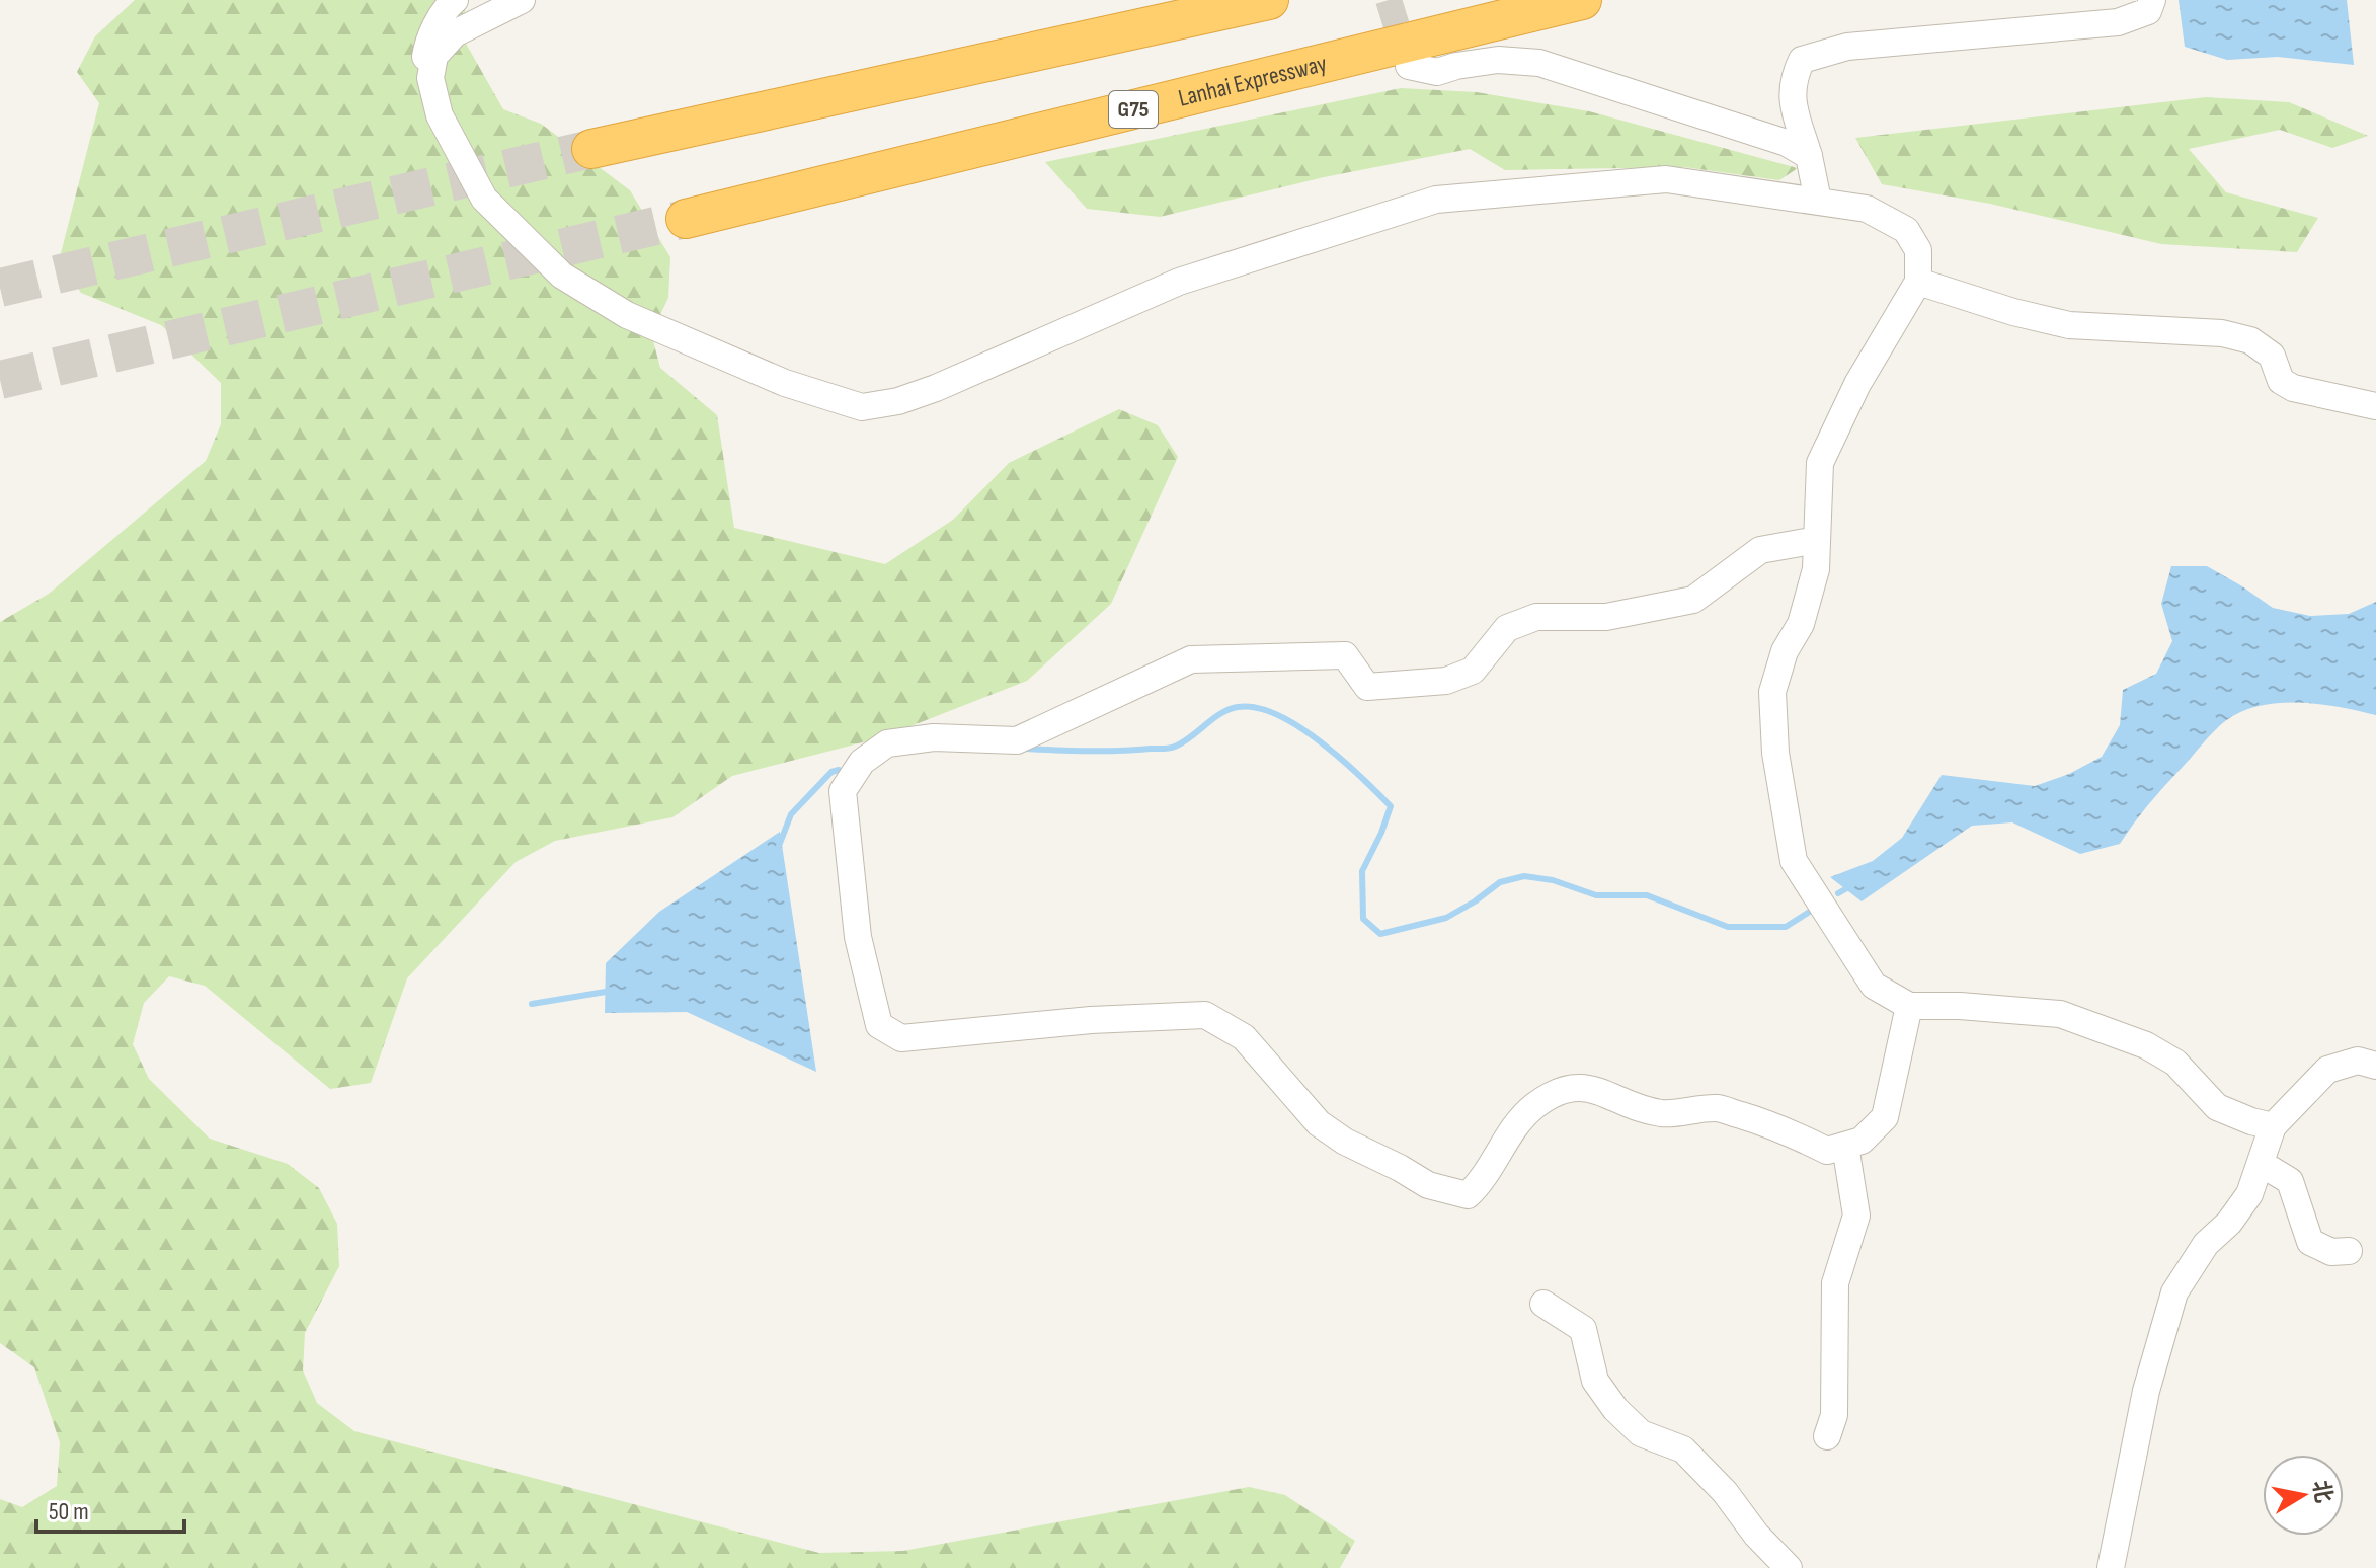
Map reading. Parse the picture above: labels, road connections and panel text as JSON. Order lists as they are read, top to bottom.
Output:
{
  "streets": {
    "highway": ["Lanhai Expressway", "G75"]
  },
  "scale_bar": "50 m",
  "north": "right"
}
